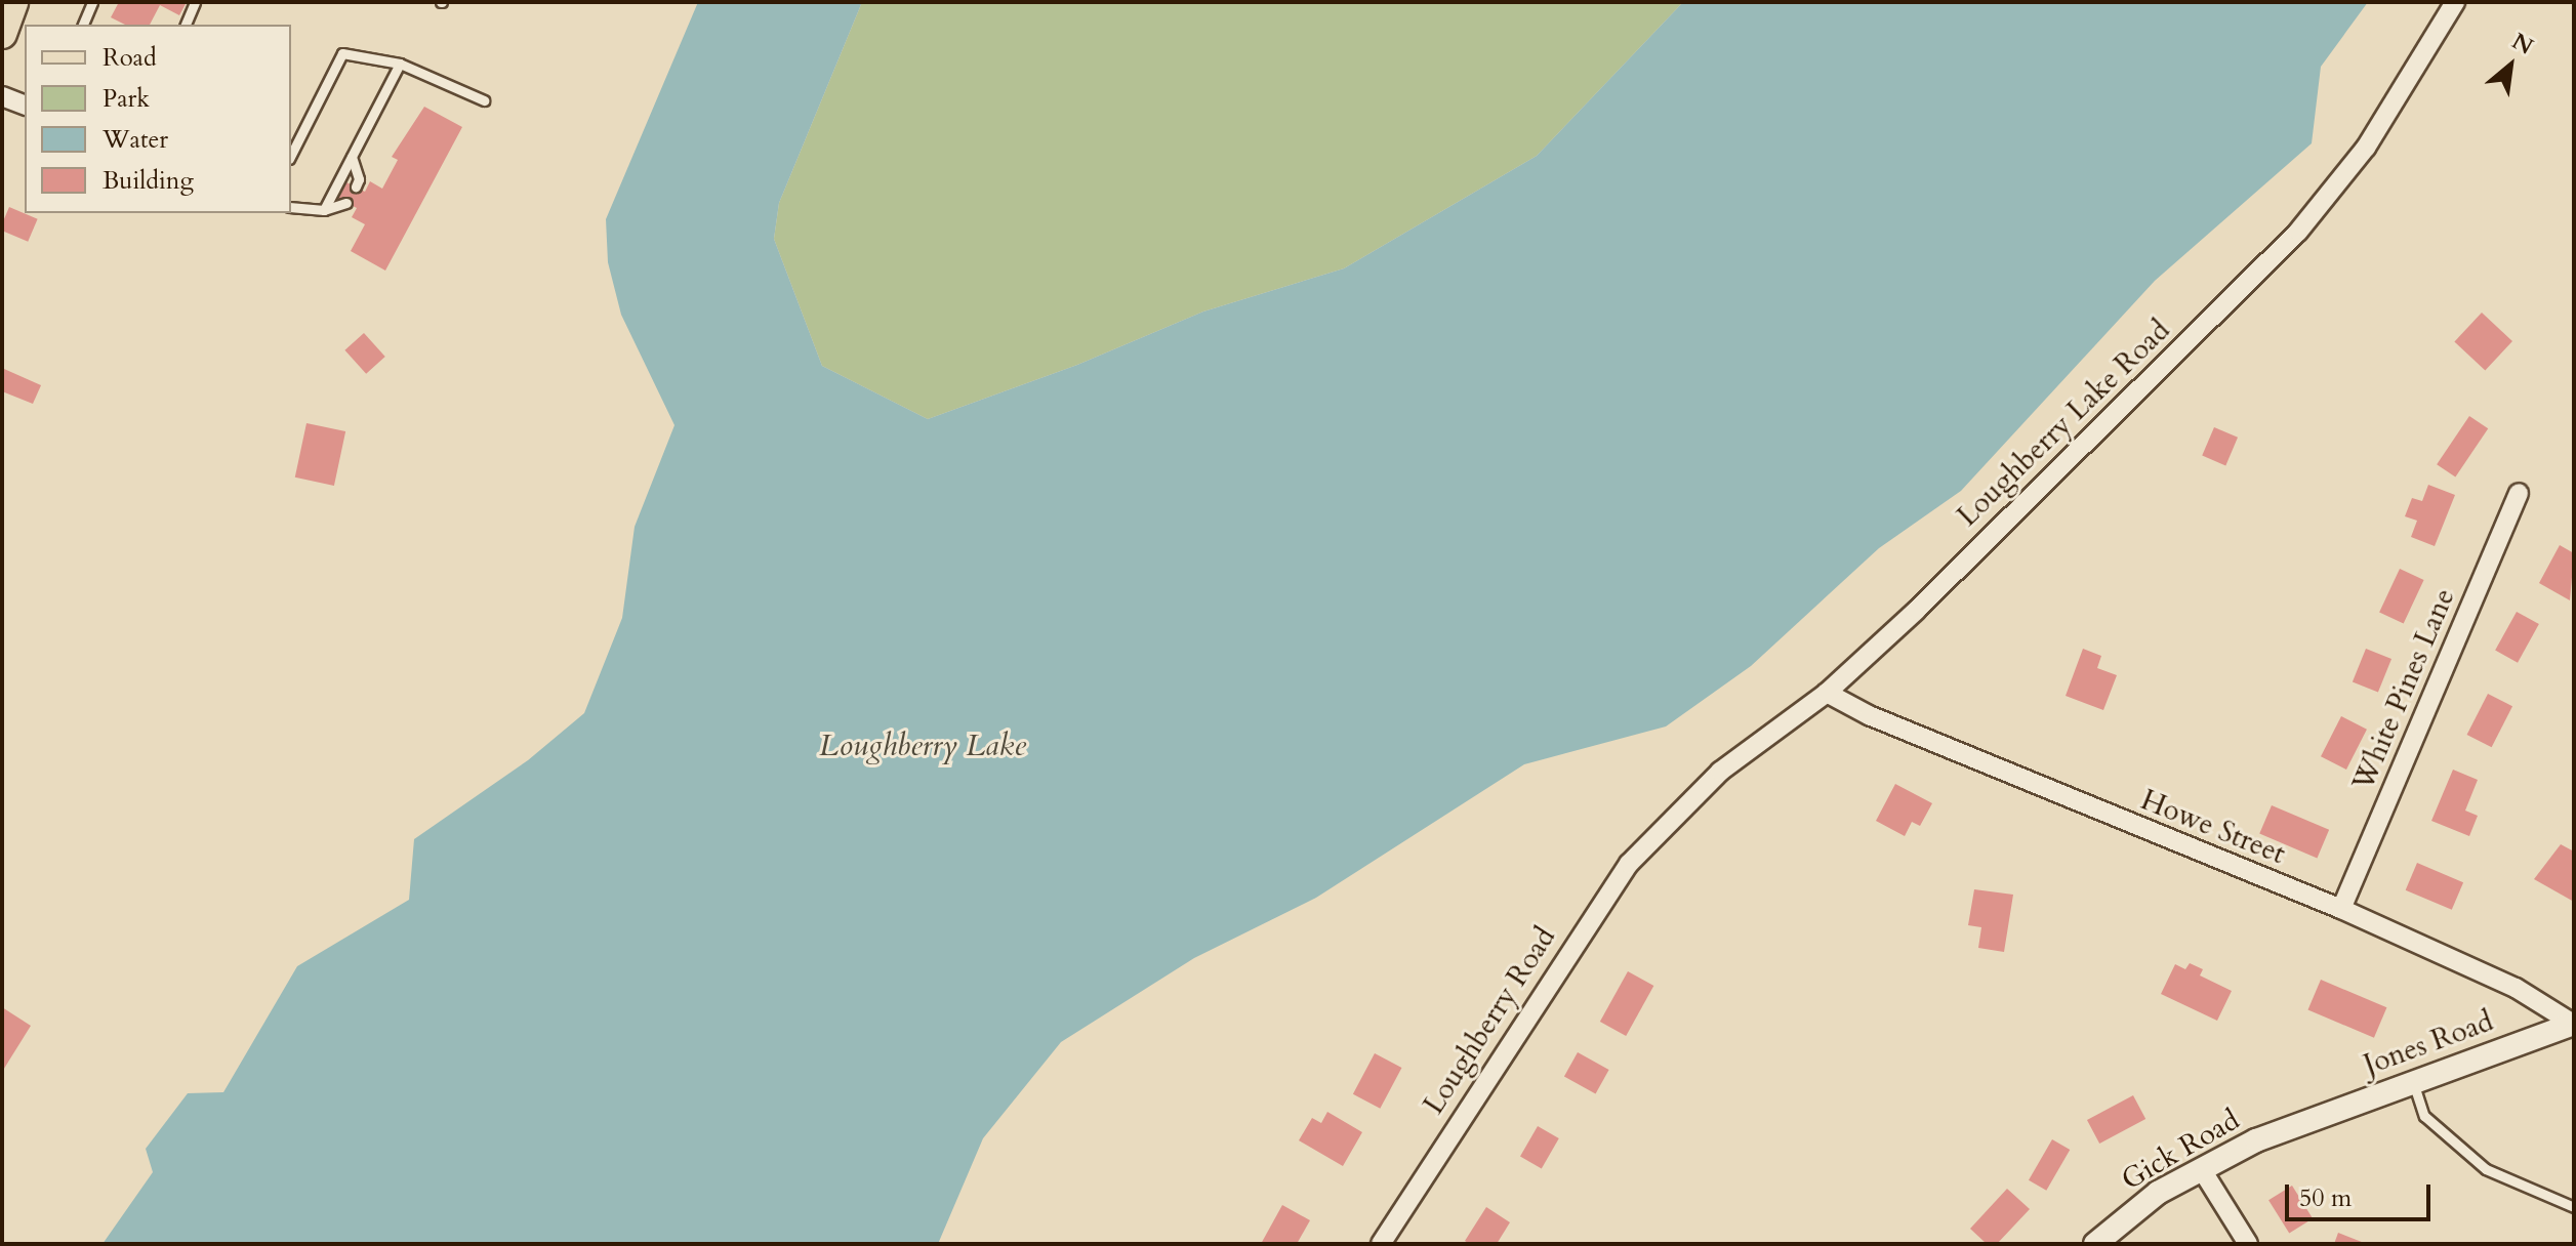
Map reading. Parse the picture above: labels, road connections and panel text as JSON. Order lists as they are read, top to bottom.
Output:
{
  "streets": {
    "street": [
      "Loughberry Lake Road",
      "White Pines Lane",
      "Howe Street",
      "Loughberry Road",
      "Jones Road",
      "Gick Road"
    ]
  },
  "crossings": [
    ["Loughberry Lake Road", "Howe Street"],
    ["Loughberry Lake Road", "Loughberry Road"],
    ["White Pines Lane", "Howe Street"],
    ["Howe Street", "Jones Road"],
    ["Jones Road", "Gick Road"]
  ],
  "water": ["Loughberry Lake"],
  "legend": [
    "Road",
    "Park",
    "Water",
    "Building"
  ],
  "scale_bar": "50 m",
  "north": "top right"
}
